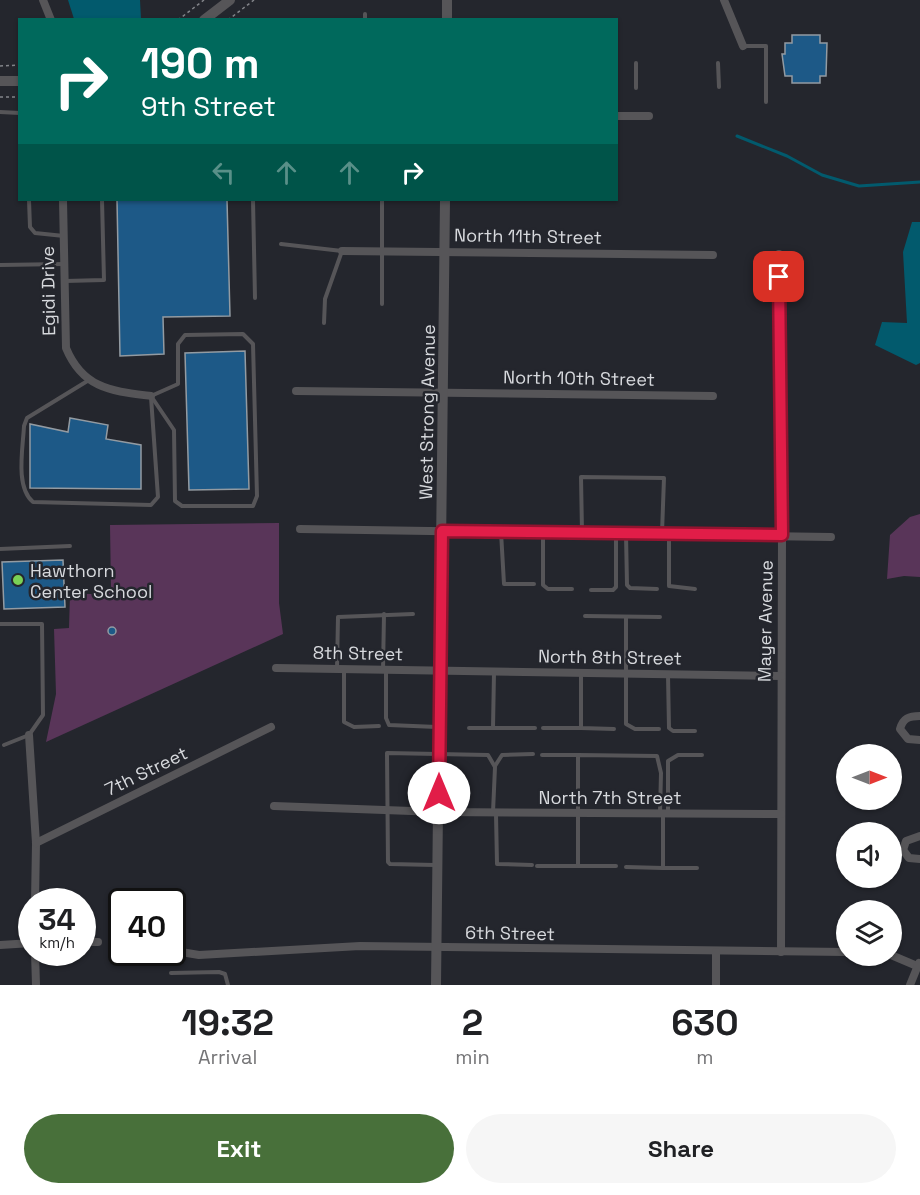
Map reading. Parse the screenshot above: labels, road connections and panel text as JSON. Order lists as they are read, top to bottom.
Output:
{
  "streets": {
    "street": [
      "North 11th Street",
      "Egidi Drive",
      "North 10th Street",
      "West Strong Avenue",
      "Mayer Avenue",
      "8th Street",
      "North 8th Street",
      "7th Street",
      "North 7th Street",
      "6th Street"
    ]
  },
  "crossings": [
    ["North 11th Street", "West Strong Avenue"],
    ["North 10th Street", "West Strong Avenue"],
    ["West Strong Avenue", "8th Street"],
    ["West Strong Avenue", "North 8th Street"],
    ["West Strong Avenue", "North 7th Street"],
    ["West Strong Avenue", "6th Street"],
    ["Mayer Avenue", "North 8th Street"],
    ["Mayer Avenue", "North 7th Street"],
    ["Mayer Avenue", "6th Street"],
    ["8th Street", "North 8th Street"]
  ],
  "places": ["Hawthorn Center School"],
  "north": "right",
  "page": {
    "turn": ["190 m", "9th Street"],
    "speed": "34 km/h",
    "limit": "40",
    "eta": [
      "19:32",
      "Arrival",
      "2",
      "min",
      "630",
      "m"
    ],
    "buttons": ["Exit", "Share"]
  }
}
